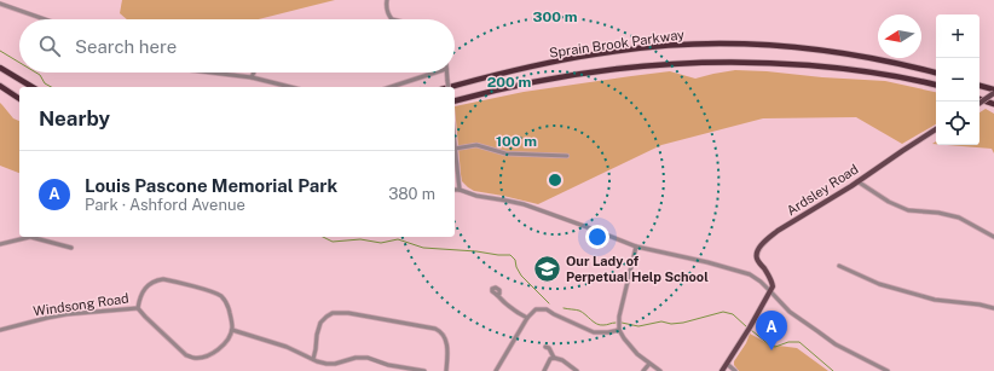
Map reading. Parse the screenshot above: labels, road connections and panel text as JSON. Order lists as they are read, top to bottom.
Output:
{
  "streets": {
    "highway": ["Sprain Brook Parkway"],
    "main road": ["Ardsley Road"],
    "street": ["Windsong Road"]
  },
  "places": {
    "school or university": ["Our Lady of Perpetual Help School"]
  },
  "north": "left",
  "page": {
    "map_buttons": ["+", "−"],
    "search": "Search here",
    "heading": "Nearby",
    "list": [
      {
        "mark": "A",
        "name": "Louis Pascone Memorial Park",
        "note": "Park · Ashford Avenue",
        "value": "380 m"
      }
    ],
    "pins": "A"
  },
  "rings": ["300 m", "200 m", "100 m"]
}
